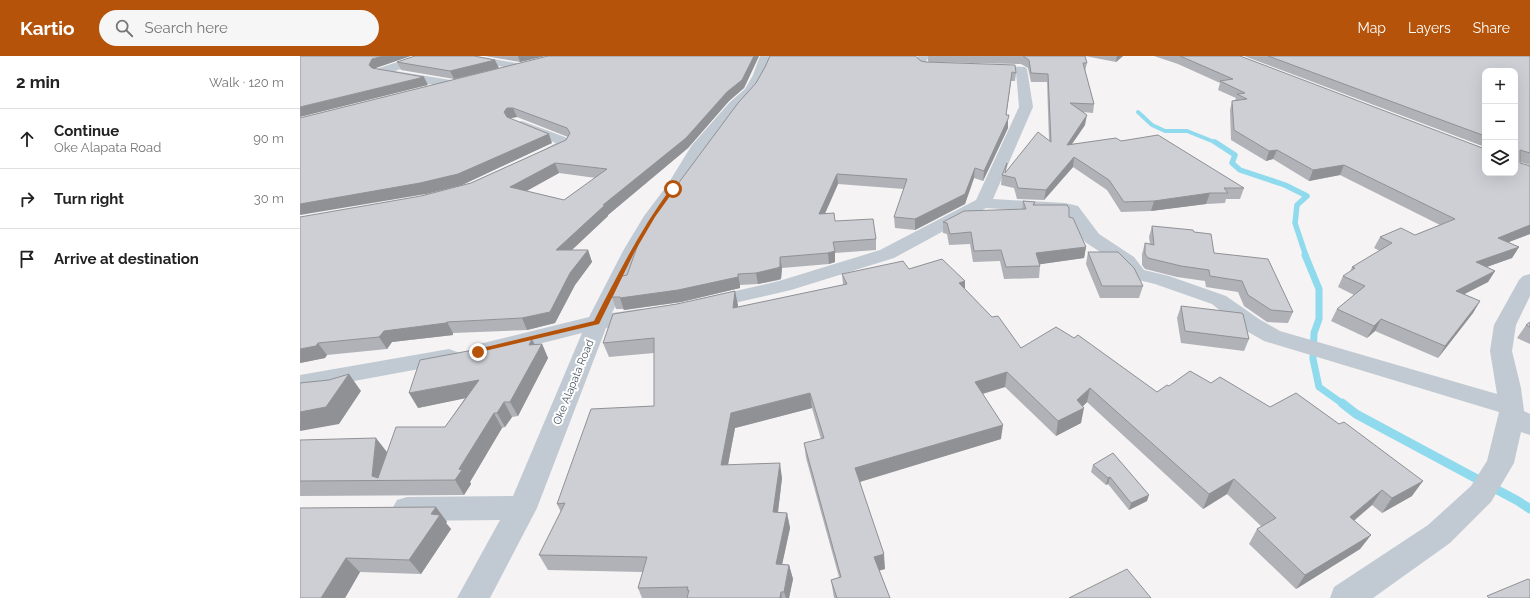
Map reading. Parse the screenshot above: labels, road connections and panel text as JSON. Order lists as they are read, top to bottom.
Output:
{
  "streets": {
    "street": ["Oke Alapata Road"]
  },
  "page": {
    "header": "Kartio",
    "search": "Search here",
    "nav": ["Map", "Layers", "Share"],
    "heading": ["2 min", "Walk · 120 m"],
    "map_buttons": ["+", "−"],
    "list": [
      ["Continue", "Oke Alapata Road", "90 m"],
      ["Turn right", "30 m"],
      "Arrive at destination"
    ]
  }
}
